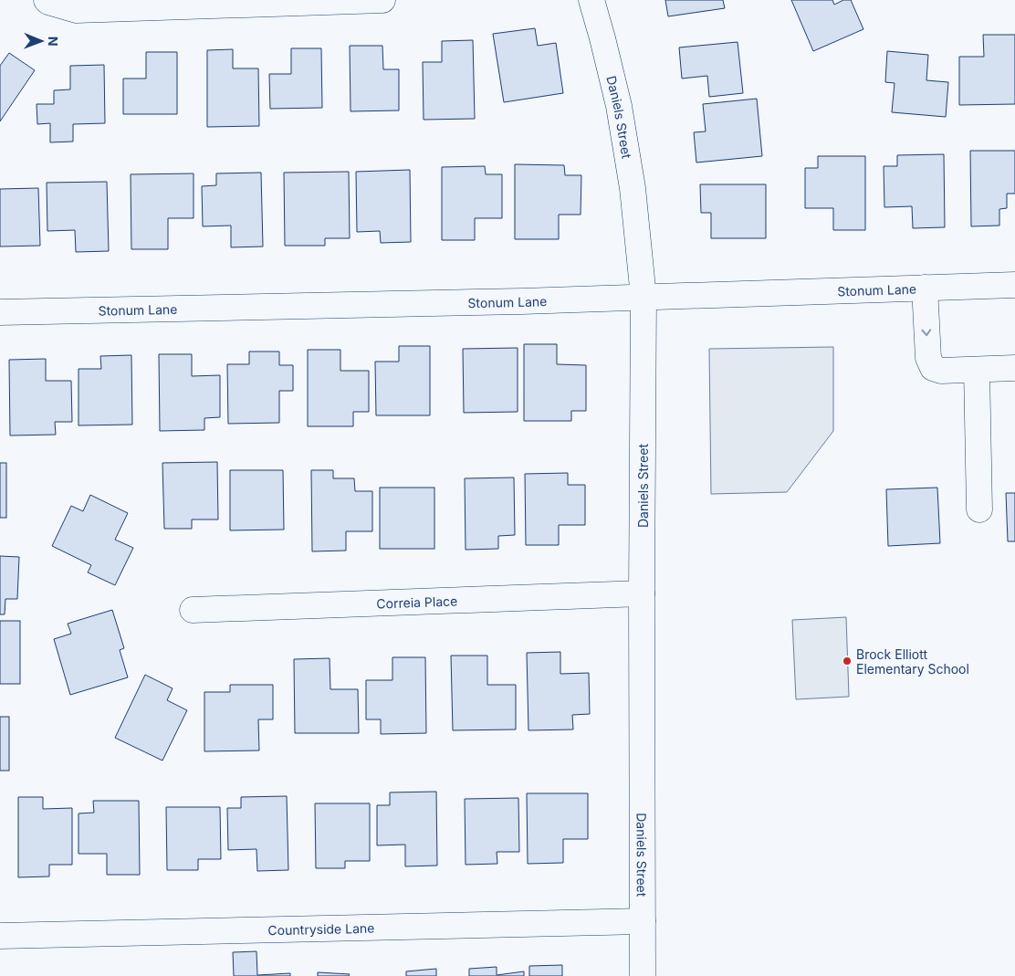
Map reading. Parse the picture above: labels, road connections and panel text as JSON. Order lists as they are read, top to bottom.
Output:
{
  "streets": {
    "street": [
      "Daniels Street",
      "Stonum Lane",
      "Correia Place",
      "Countryside Lane"
    ]
  },
  "crossings": [
    ["Daniels Street", "Stonum Lane"],
    ["Daniels Street", "Correia Place"],
    ["Daniels Street", "Countryside Lane"]
  ],
  "places": ["Brock Elliott Elementary School"],
  "north": "right"
}
